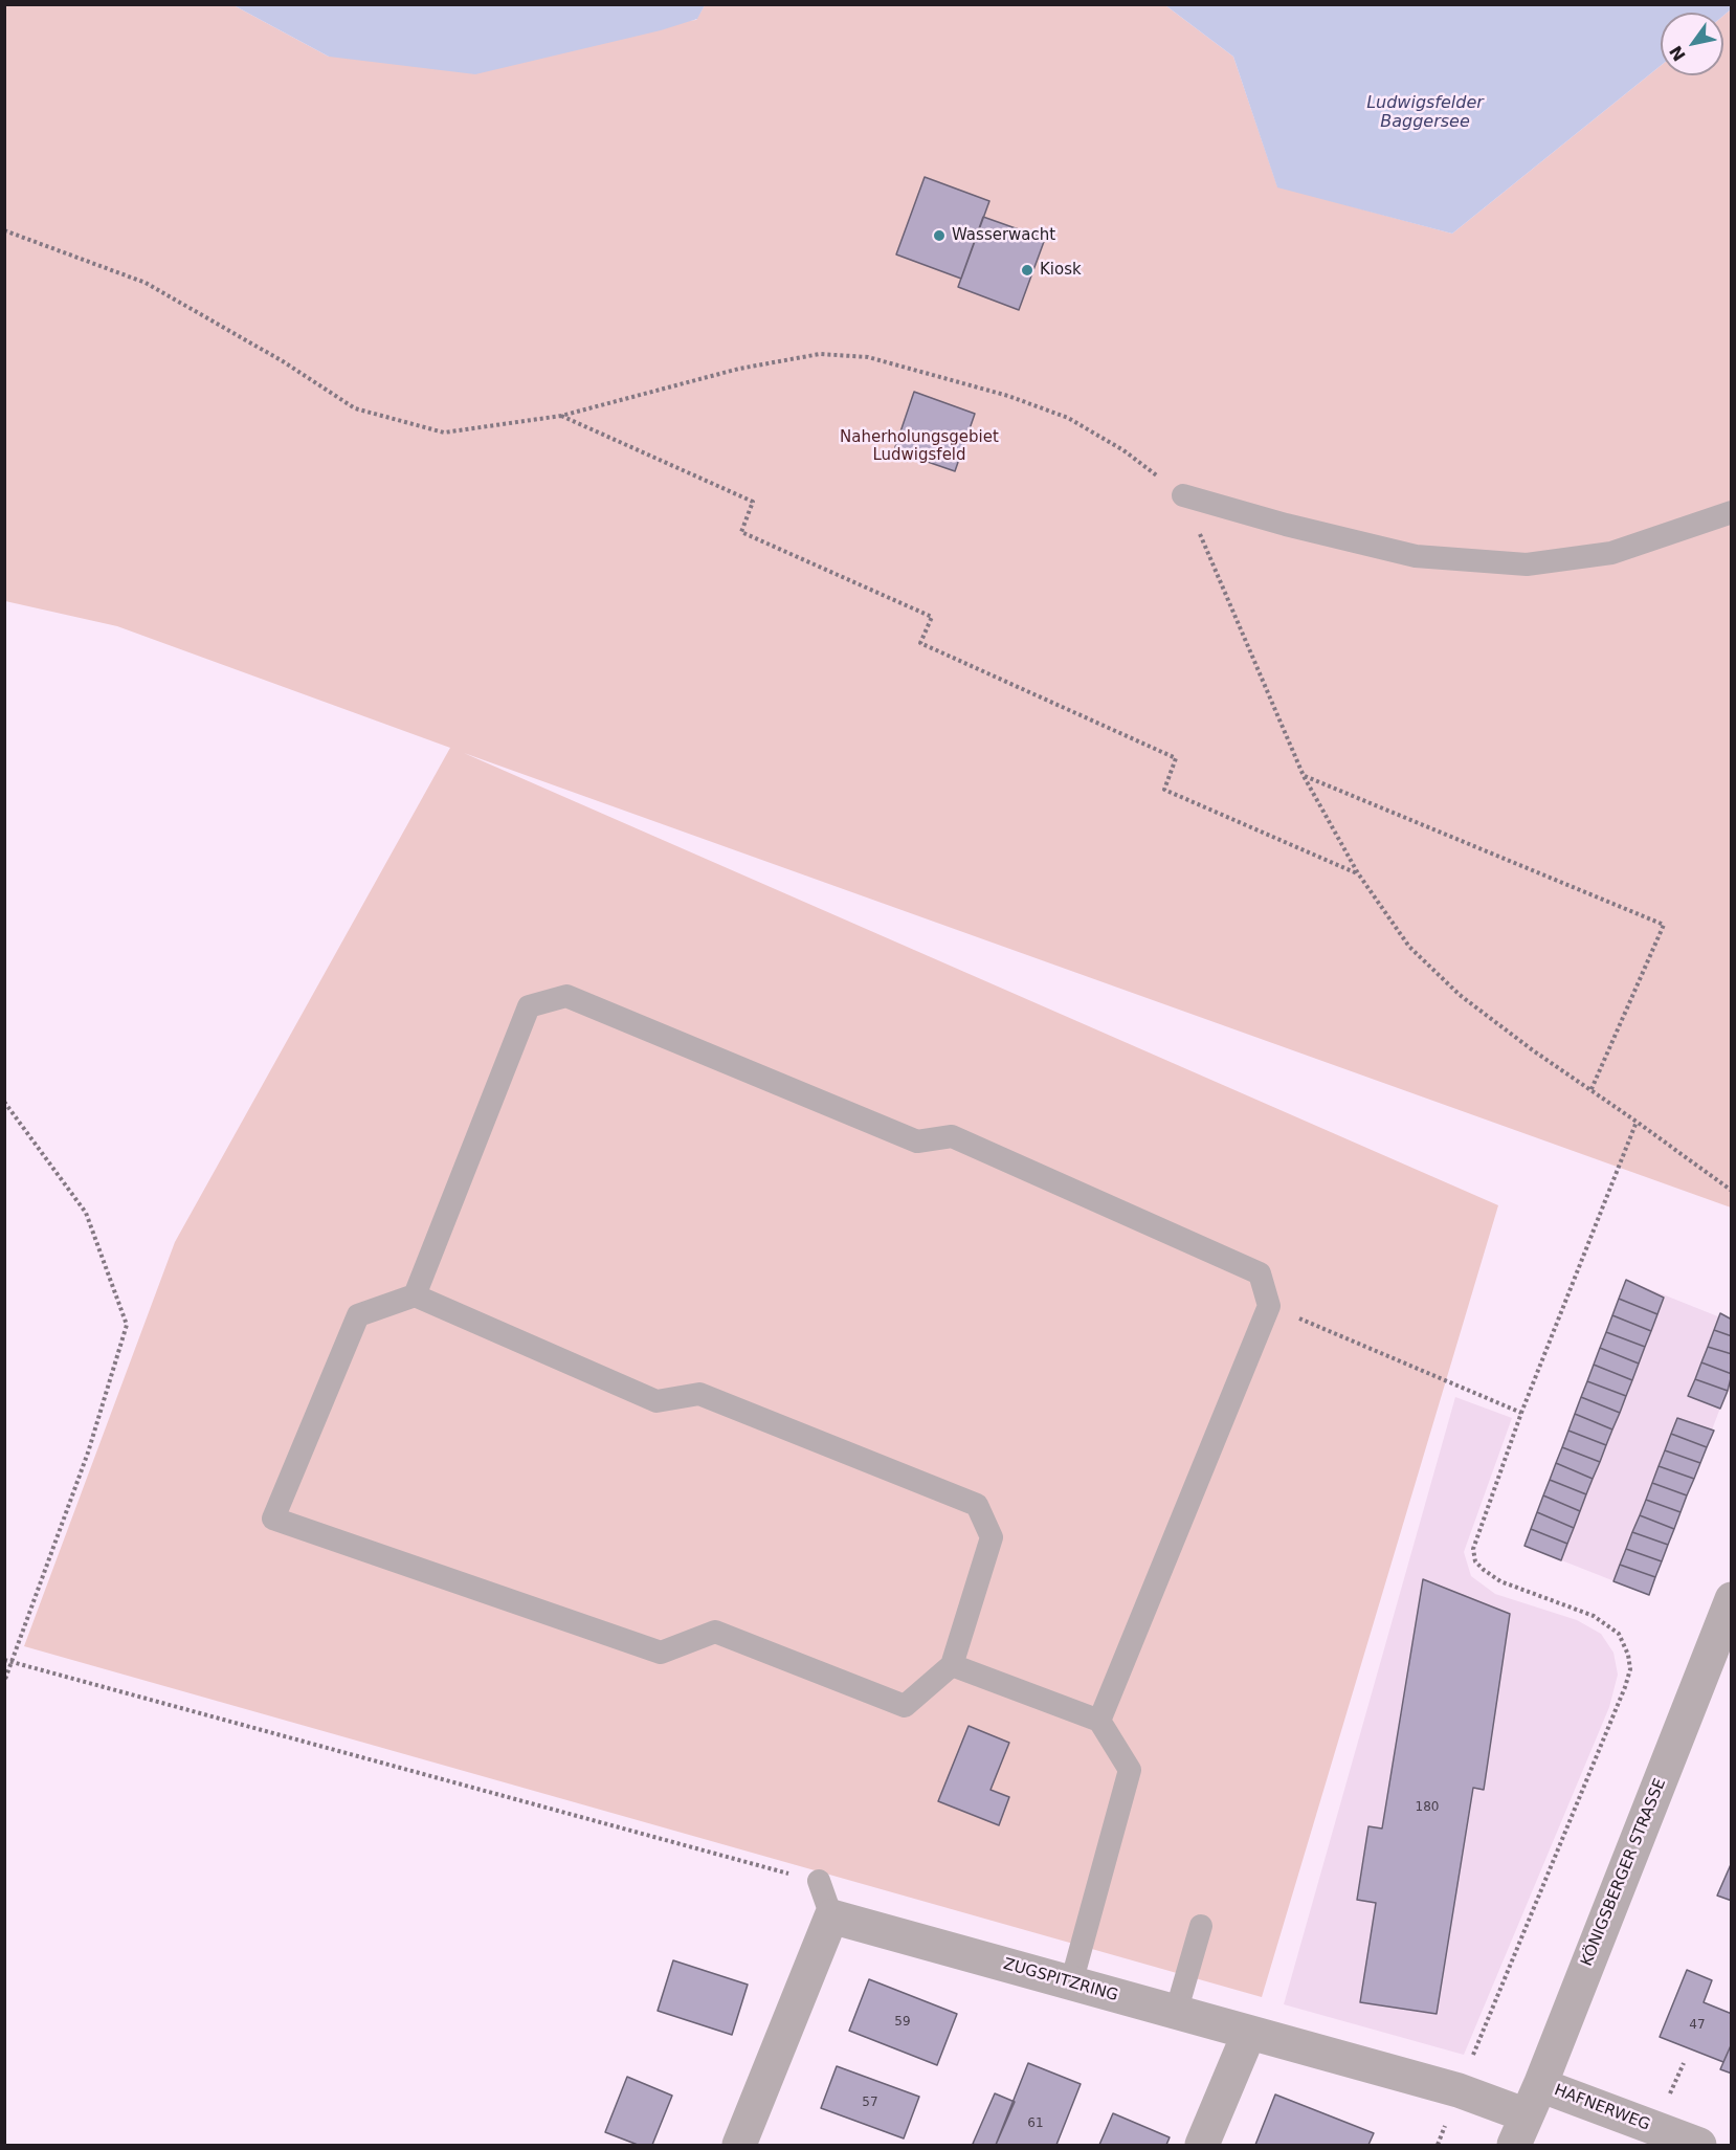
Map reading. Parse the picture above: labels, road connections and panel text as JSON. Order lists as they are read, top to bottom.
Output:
{
  "streets": {
    "street": ["KÖNIGSBERGER STRASSE", "ZUGSPITZRING", "HAFNERWEG"]
  },
  "crossings": [
    ["KÖNIGSBERGER STRASSE", "ZUGSPITZRING"],
    ["KÖNIGSBERGER STRASSE", "HAFNERWEG"]
  ],
  "water": ["Ludwigsfelder Baggersee"],
  "parks": ["Naherholungsgebiet Ludwigsfeld"],
  "places": ["Wasserwacht", "Kiosk"],
  "house_numbers": [
    "180",
    "59",
    "47",
    "57",
    "61"
  ],
  "north": "bottom left"
}
